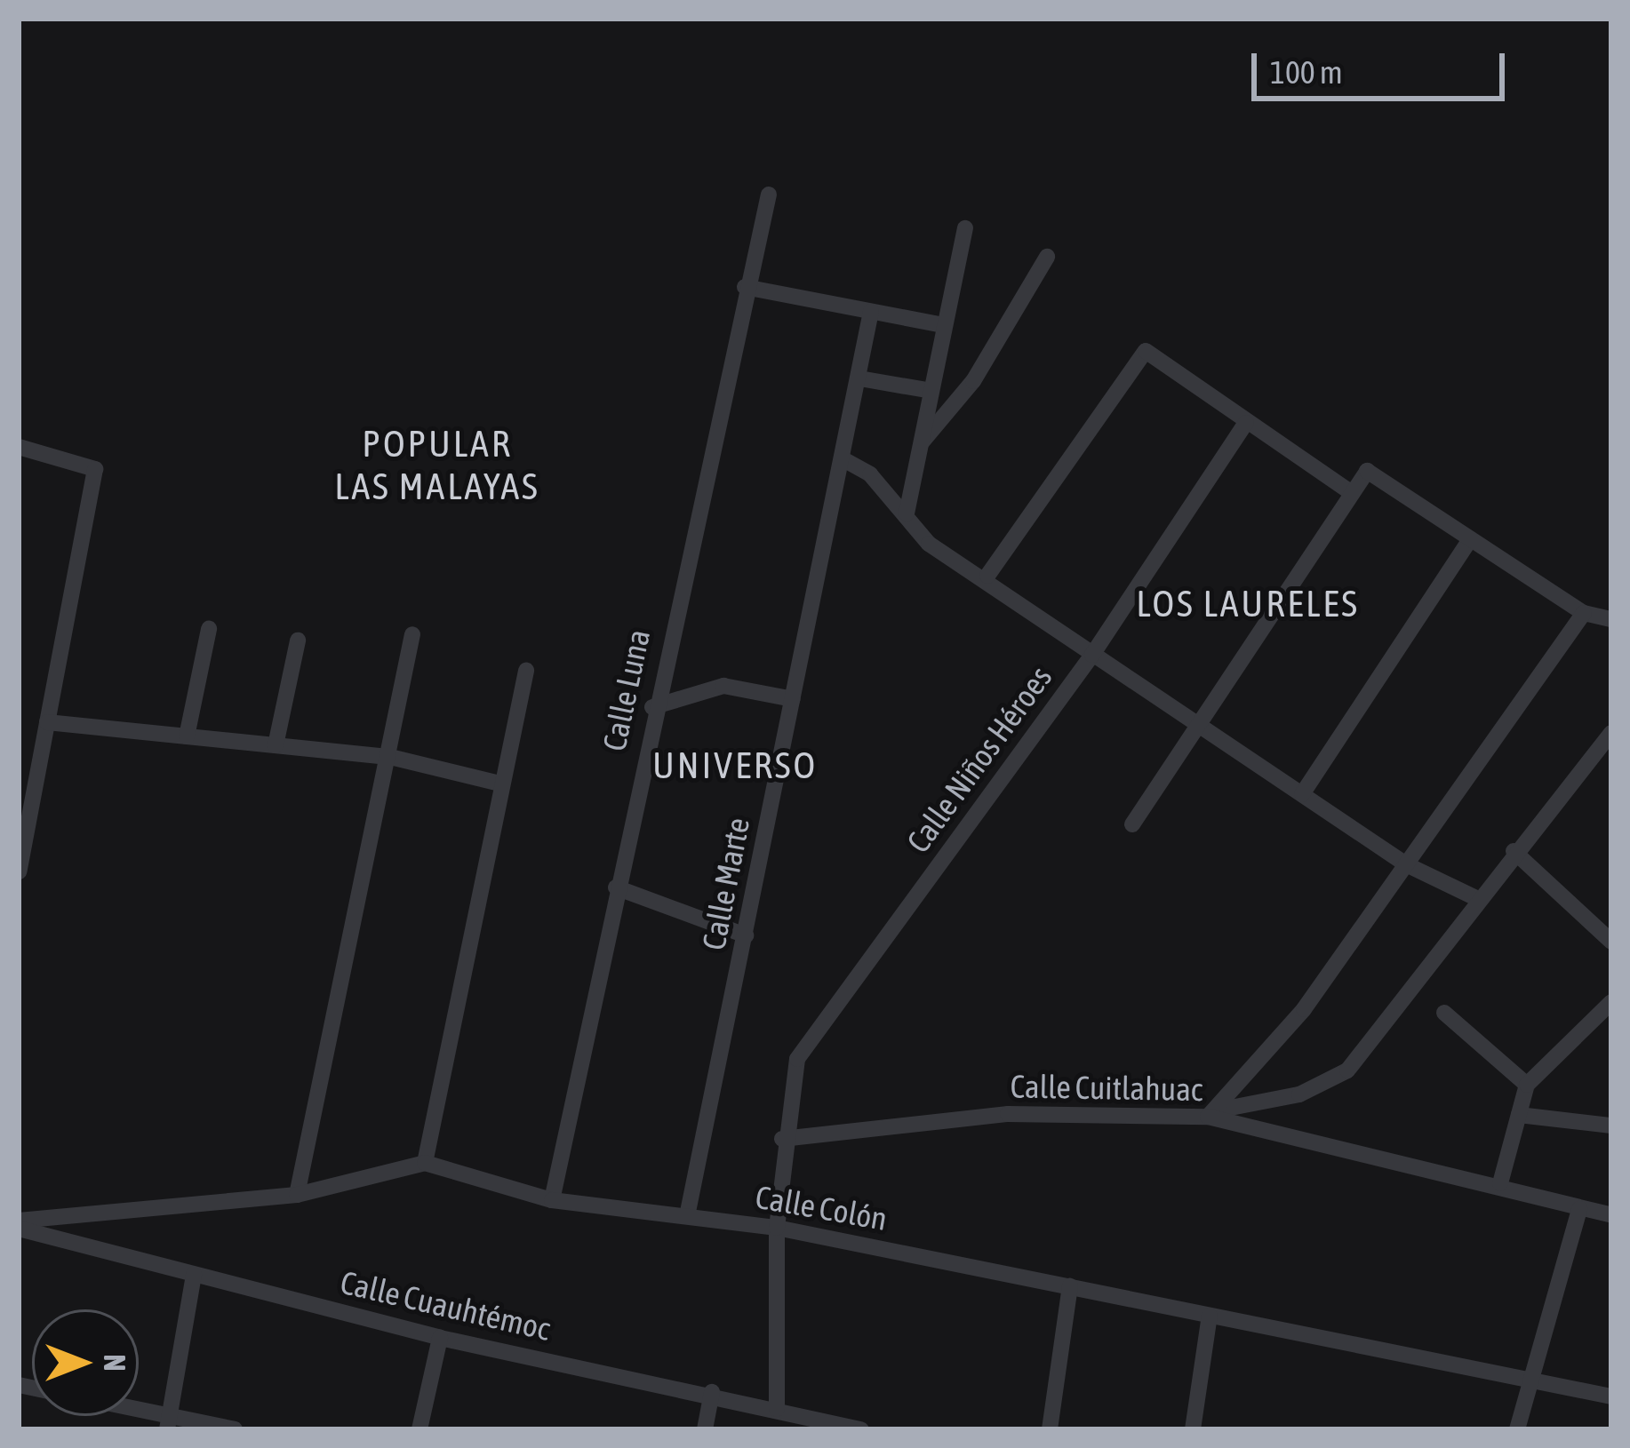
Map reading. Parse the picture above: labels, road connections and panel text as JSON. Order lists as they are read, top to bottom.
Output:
{
  "streets": {
    "street": [
      "Calle Luna",
      "Calle Niños Héroes",
      "Calle Marte",
      "Calle Cuitlahuac",
      "Calle Colón",
      "Calle Cuauhtémoc"
    ]
  },
  "crossings": [
    ["Calle Luna", "Calle Colón"],
    ["Calle Niños Héroes", "Calle Cuitlahuac"],
    ["Calle Niños Héroes", "Calle Colón"],
    ["Calle Niños Héroes", "Calle Cuauhtémoc"],
    ["Calle Marte", "Calle Colón"]
  ],
  "districts": ["POPULAR LAS MALAYAS", "LOS LAURELES", "UNIVERSO"],
  "scale_bar": "100 m",
  "north": "right"
}
